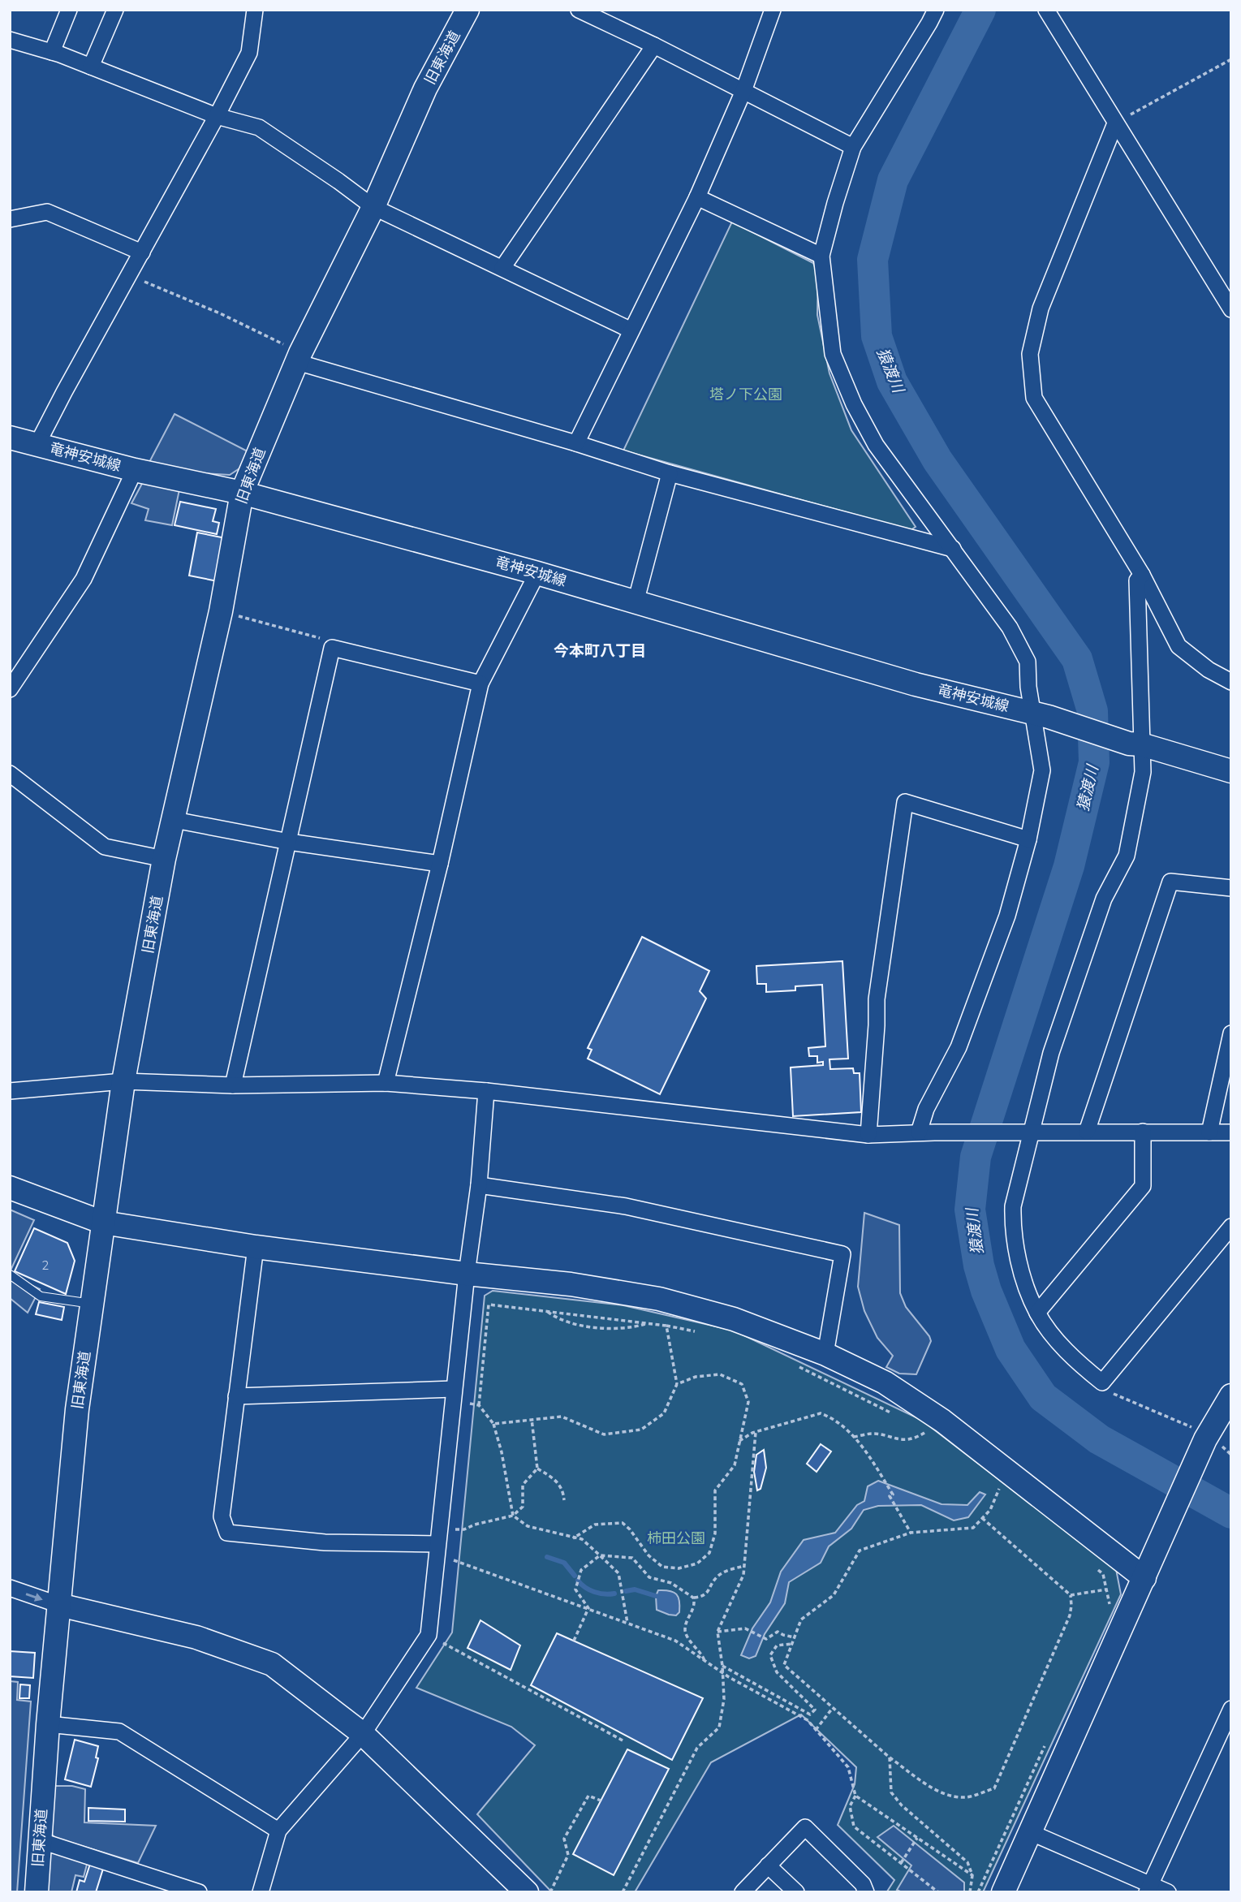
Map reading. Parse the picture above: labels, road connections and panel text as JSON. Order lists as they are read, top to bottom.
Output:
{
  "streets": {
    "street": ["旧東海道", "竜神安城線"]
  },
  "crossings": [
    ["旧東海道", "竜神安城線"]
  ],
  "districts": ["今本町八丁目"],
  "water": ["猿渡川"],
  "parks": ["塔ノ下公園", "柿田公園"],
  "house_numbers": ["2"]
}
